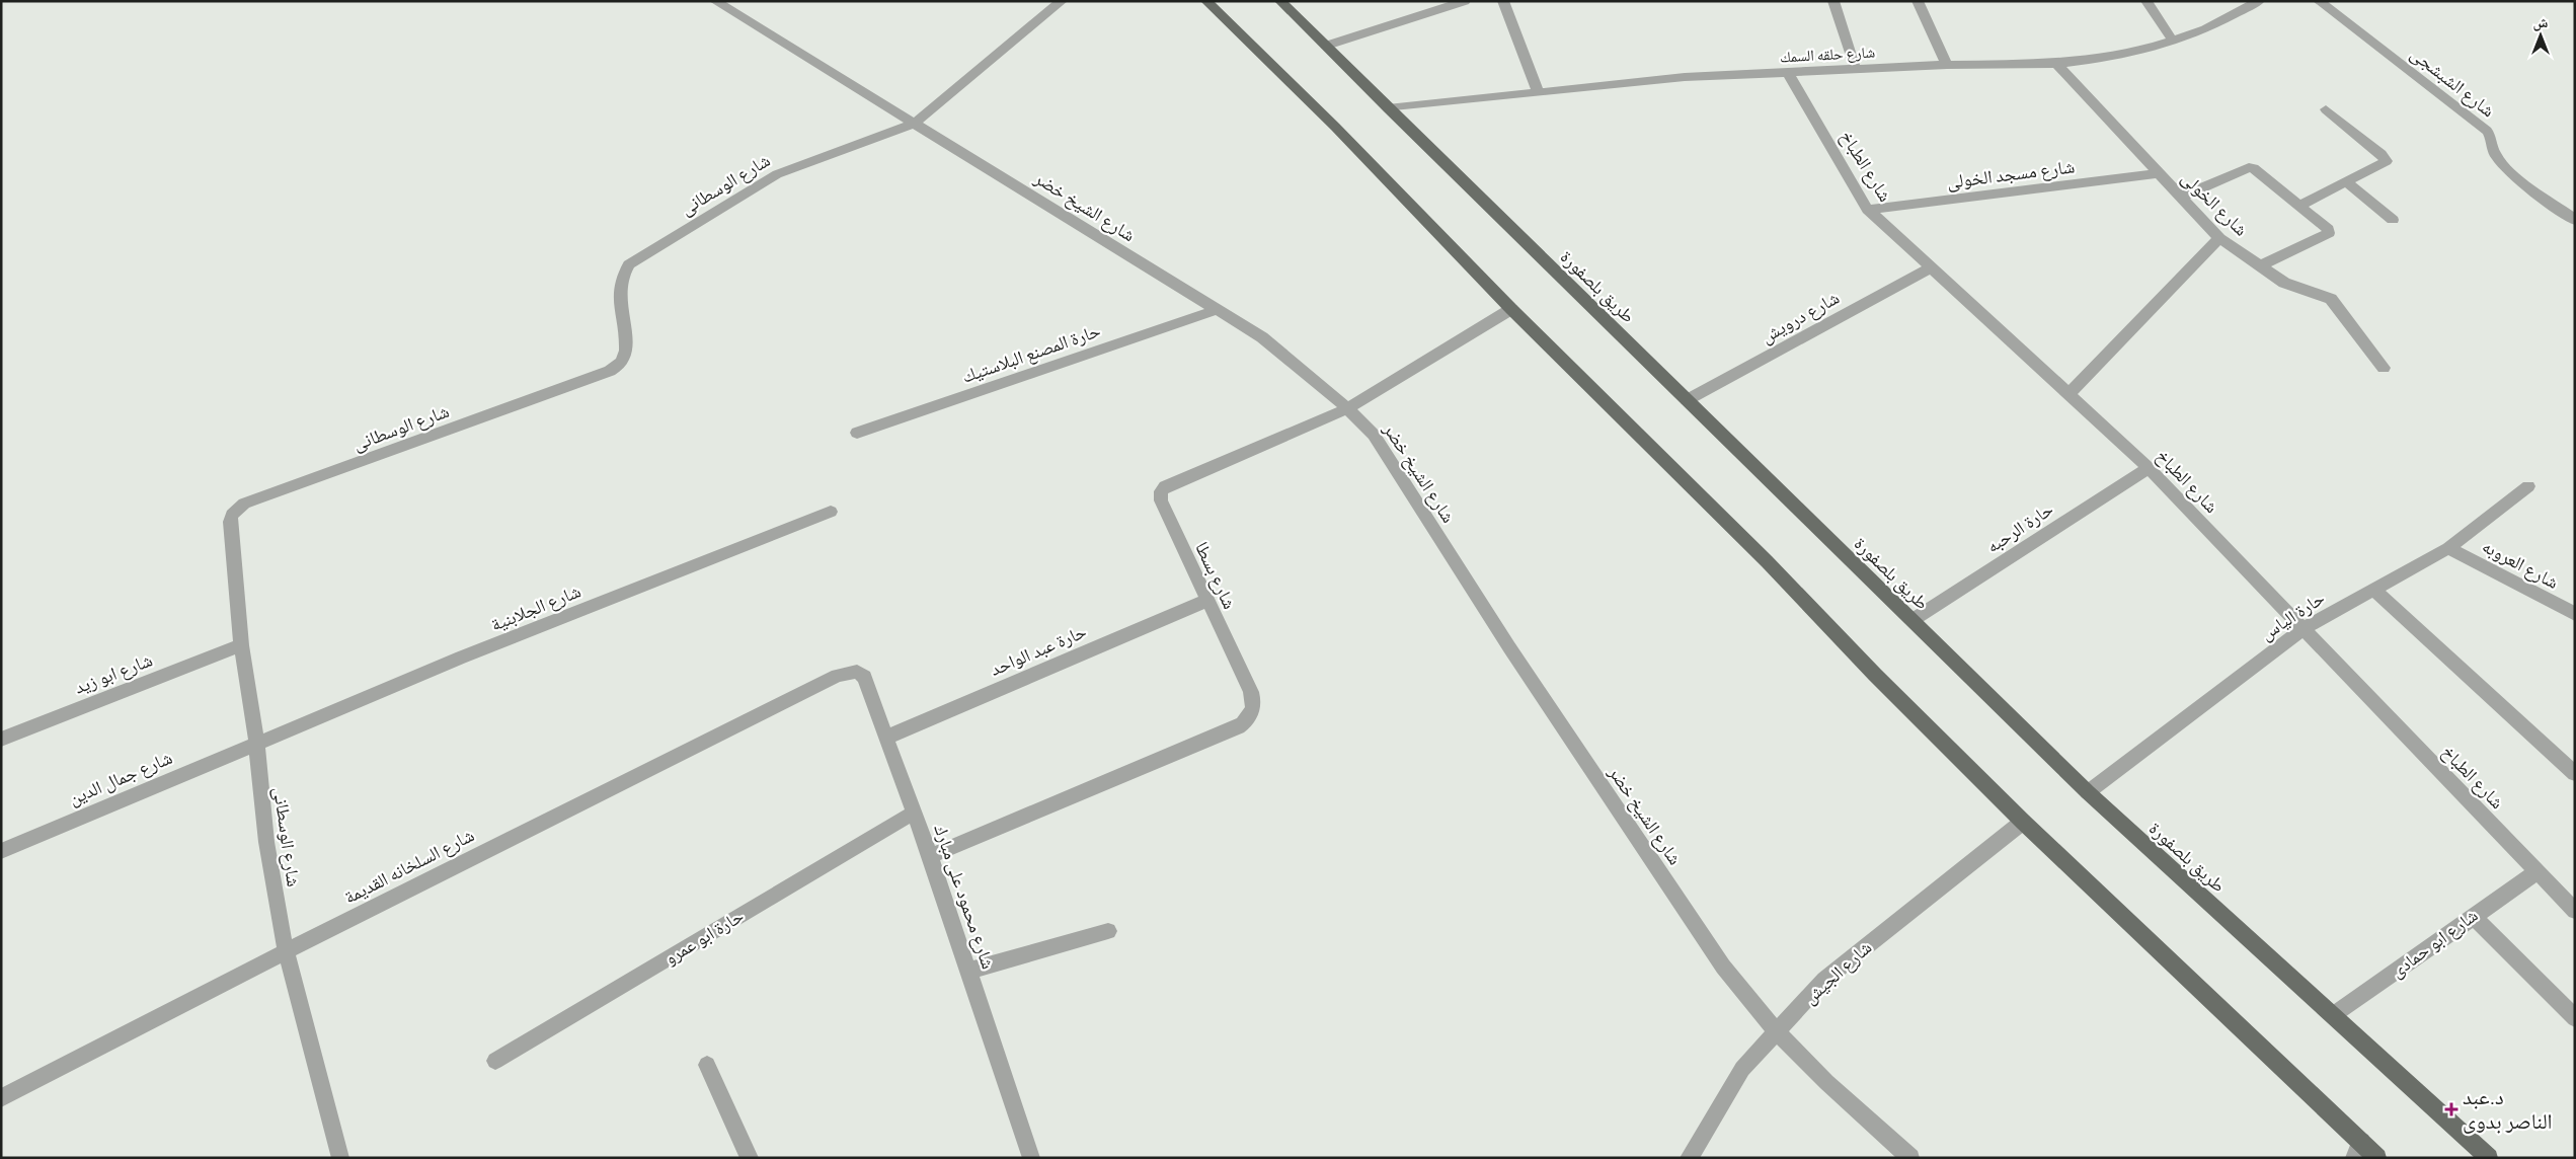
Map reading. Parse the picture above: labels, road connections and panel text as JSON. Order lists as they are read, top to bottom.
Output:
{
  "streets": {
    "main road": ["طريق بلصفورة"],
    "street": [
      "شارع حلقه السمك",
      "شارع الشبشجى",
      "شارع الطباخ",
      "شارع مسجد الخولى",
      "شارع الوسطانى",
      "شارع الخولى",
      "شارع الشيخ خضر",
      "شارع درويش",
      "حارة المصنع البلاستيك",
      "حارة الرحبه",
      "شارع العروبه",
      "شارع بسطا",
      "شارع الجلابنية",
      "حارة الياس",
      "حارة عبد الواحد",
      "شارع ابو زيد",
      "شارع جمال الدين",
      "شارع السلخانه القديمة",
      "شارع محمود على مبارك",
      "حارة ابو عمرو",
      "شارع ابو حمادى",
      "شارع الجيش"
    ]
  },
  "crossings": [
    ["شارع حلقه السمك", "شارع الطباخ"],
    ["شارع حلقه السمك", "شارع الخولى"],
    ["شارع حلقه السمك", "طريق بلصفورة"],
    ["شارع الطباخ", "شارع مسجد الخولى"],
    ["شارع الطباخ", "شارع درويش"],
    ["شارع الطباخ", "حارة الرحبه"],
    ["شارع الطباخ", "حارة الياس"],
    ["شارع الطباخ", "شارع ابو حمادى"],
    ["شارع مسجد الخولى", "شارع الخولى"],
    ["شارع الوسطانى", "شارع الشيخ خضر"],
    ["شارع الوسطانى", "شارع الجلابنية"],
    ["شارع الوسطانى", "شارع ابو زيد"],
    ["شارع الوسطانى", "شارع جمال الدين"],
    ["شارع الوسطانى", "شارع السلخانه القديمة"],
    ["شارع الشيخ خضر", "حارة المصنع البلاستيك"],
    ["شارع الشيخ خضر", "شارع بسطا"],
    ["شارع الشيخ خضر", "شارع الجيش"],
    ["طريق بلصفورة", "شارع درويش"],
    ["طريق بلصفورة", "حارة الرحبه"],
    ["طريق بلصفورة", "حارة الياس"],
    ["طريق بلصفورة", "شارع ابو حمادى"],
    ["شارع العروبه", "حارة الياس"],
    ["شارع بسطا", "حارة عبد الواحد"],
    ["شارع بسطا", "شارع محمود على مبارك"],
    ["شارع الجلابنية", "شارع جمال الدين"],
    ["حارة عبد الواحد", "شارع محمود على مبارك"],
    ["شارع السلخانه القديمة", "شارع محمود على مبارك"],
    ["شارع محمود على مبارك", "حارة ابو عمرو"]
  ],
  "places": {
    "health": ["د.عبد الناصر بدوى"]
  },
  "north": "top"
}
